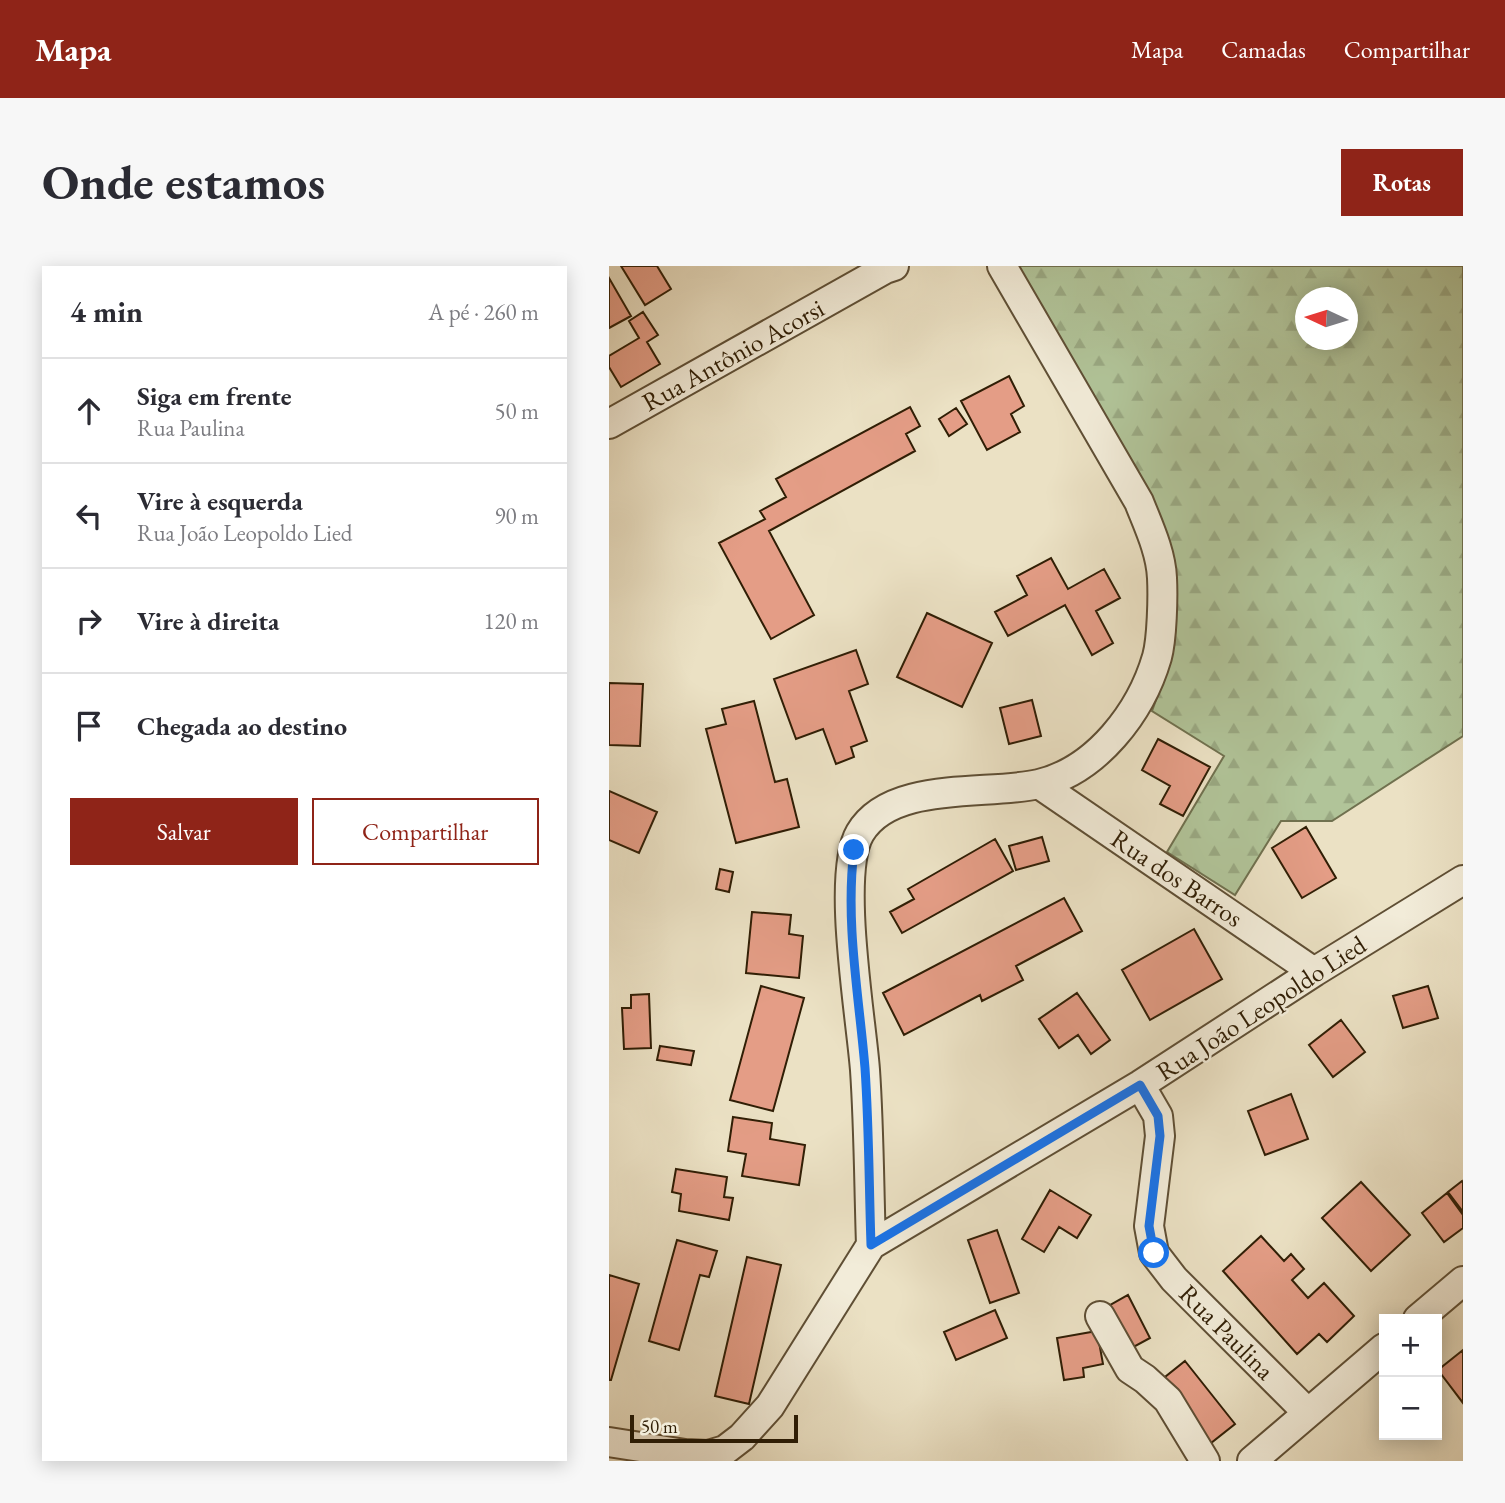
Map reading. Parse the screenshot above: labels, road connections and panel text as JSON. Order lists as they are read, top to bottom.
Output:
{
  "streets": {
    "street": [
      "Rua Antônio Acorsi",
      "Rua dos Barros",
      "Rua João Leopoldo Lied",
      "Rua Paulina"
    ]
  },
  "crossings": [
    ["Rua dos Barros", "Rua João Leopoldo Lied"],
    ["Rua João Leopoldo Lied", "Rua Paulina"]
  ],
  "scale_bar": "50 m",
  "north": "left",
  "page": {
    "header": "Mapa",
    "nav": ["Mapa", "Camadas", "Compartilhar"],
    "buttons": [
      "Rotas",
      ["Salvar", "Compartilhar"]
    ],
    "title": "Onde estamos",
    "heading": ["4 min", "A pé · 260 m"],
    "list": [
      ["Siga em frente", "Rua Paulina", "50 m"],
      ["Vire à esquerda", "Rua João Leopoldo Lied", "90 m"],
      ["Vire à direita", "120 m"],
      "Chegada ao destino"
    ],
    "map_buttons": ["+", "−"],
    "scale": "50 m"
  }
}
